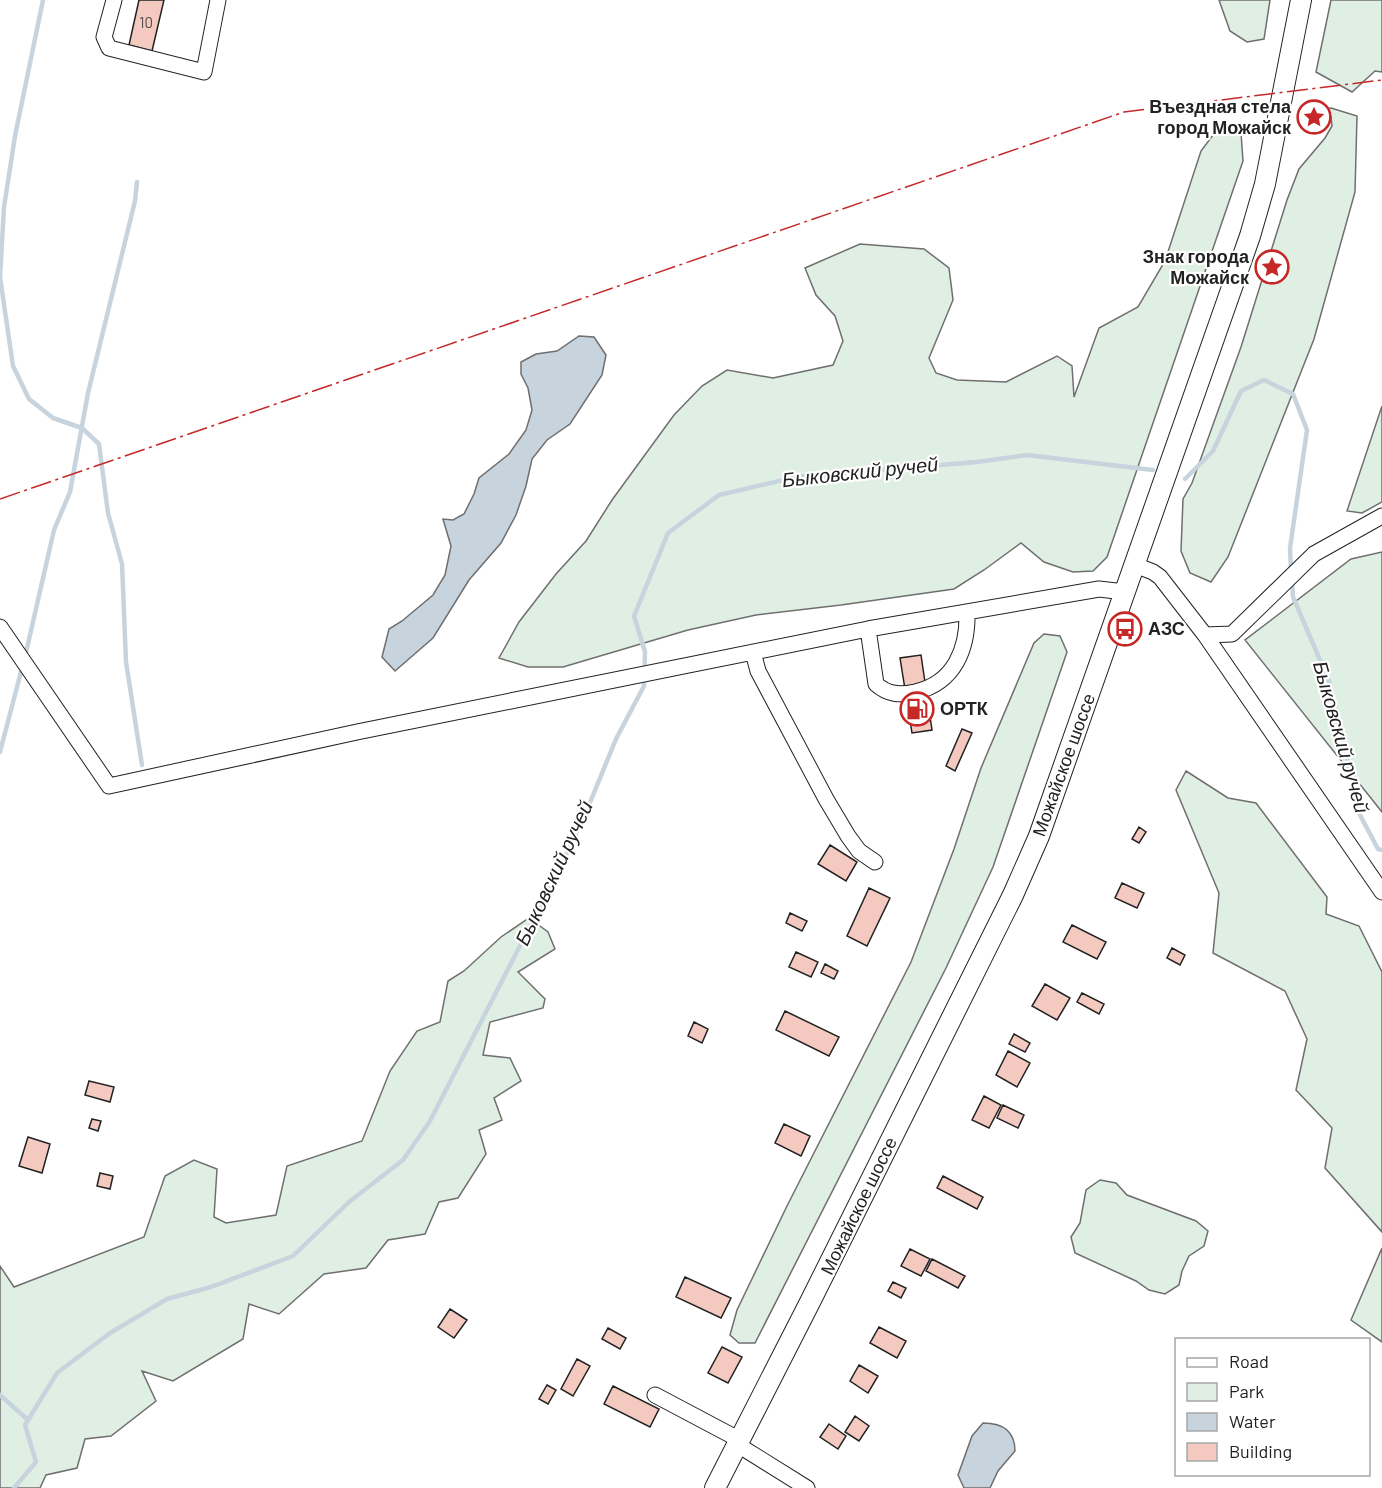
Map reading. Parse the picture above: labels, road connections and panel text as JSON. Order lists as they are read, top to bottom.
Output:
{
  "streets": {
    "main road": ["Можайское шоссе"]
  },
  "water": ["Быковский ручей"],
  "places": {
    "place": ["Въездная стела город Можайск", "Знак города Можайск"],
    "bus stop": ["АЗС"],
    "fuel station": ["ОРТК"]
  },
  "house_numbers": ["10"],
  "legend": [
    "Road",
    "Park",
    "Water",
    "Building"
  ]
}
